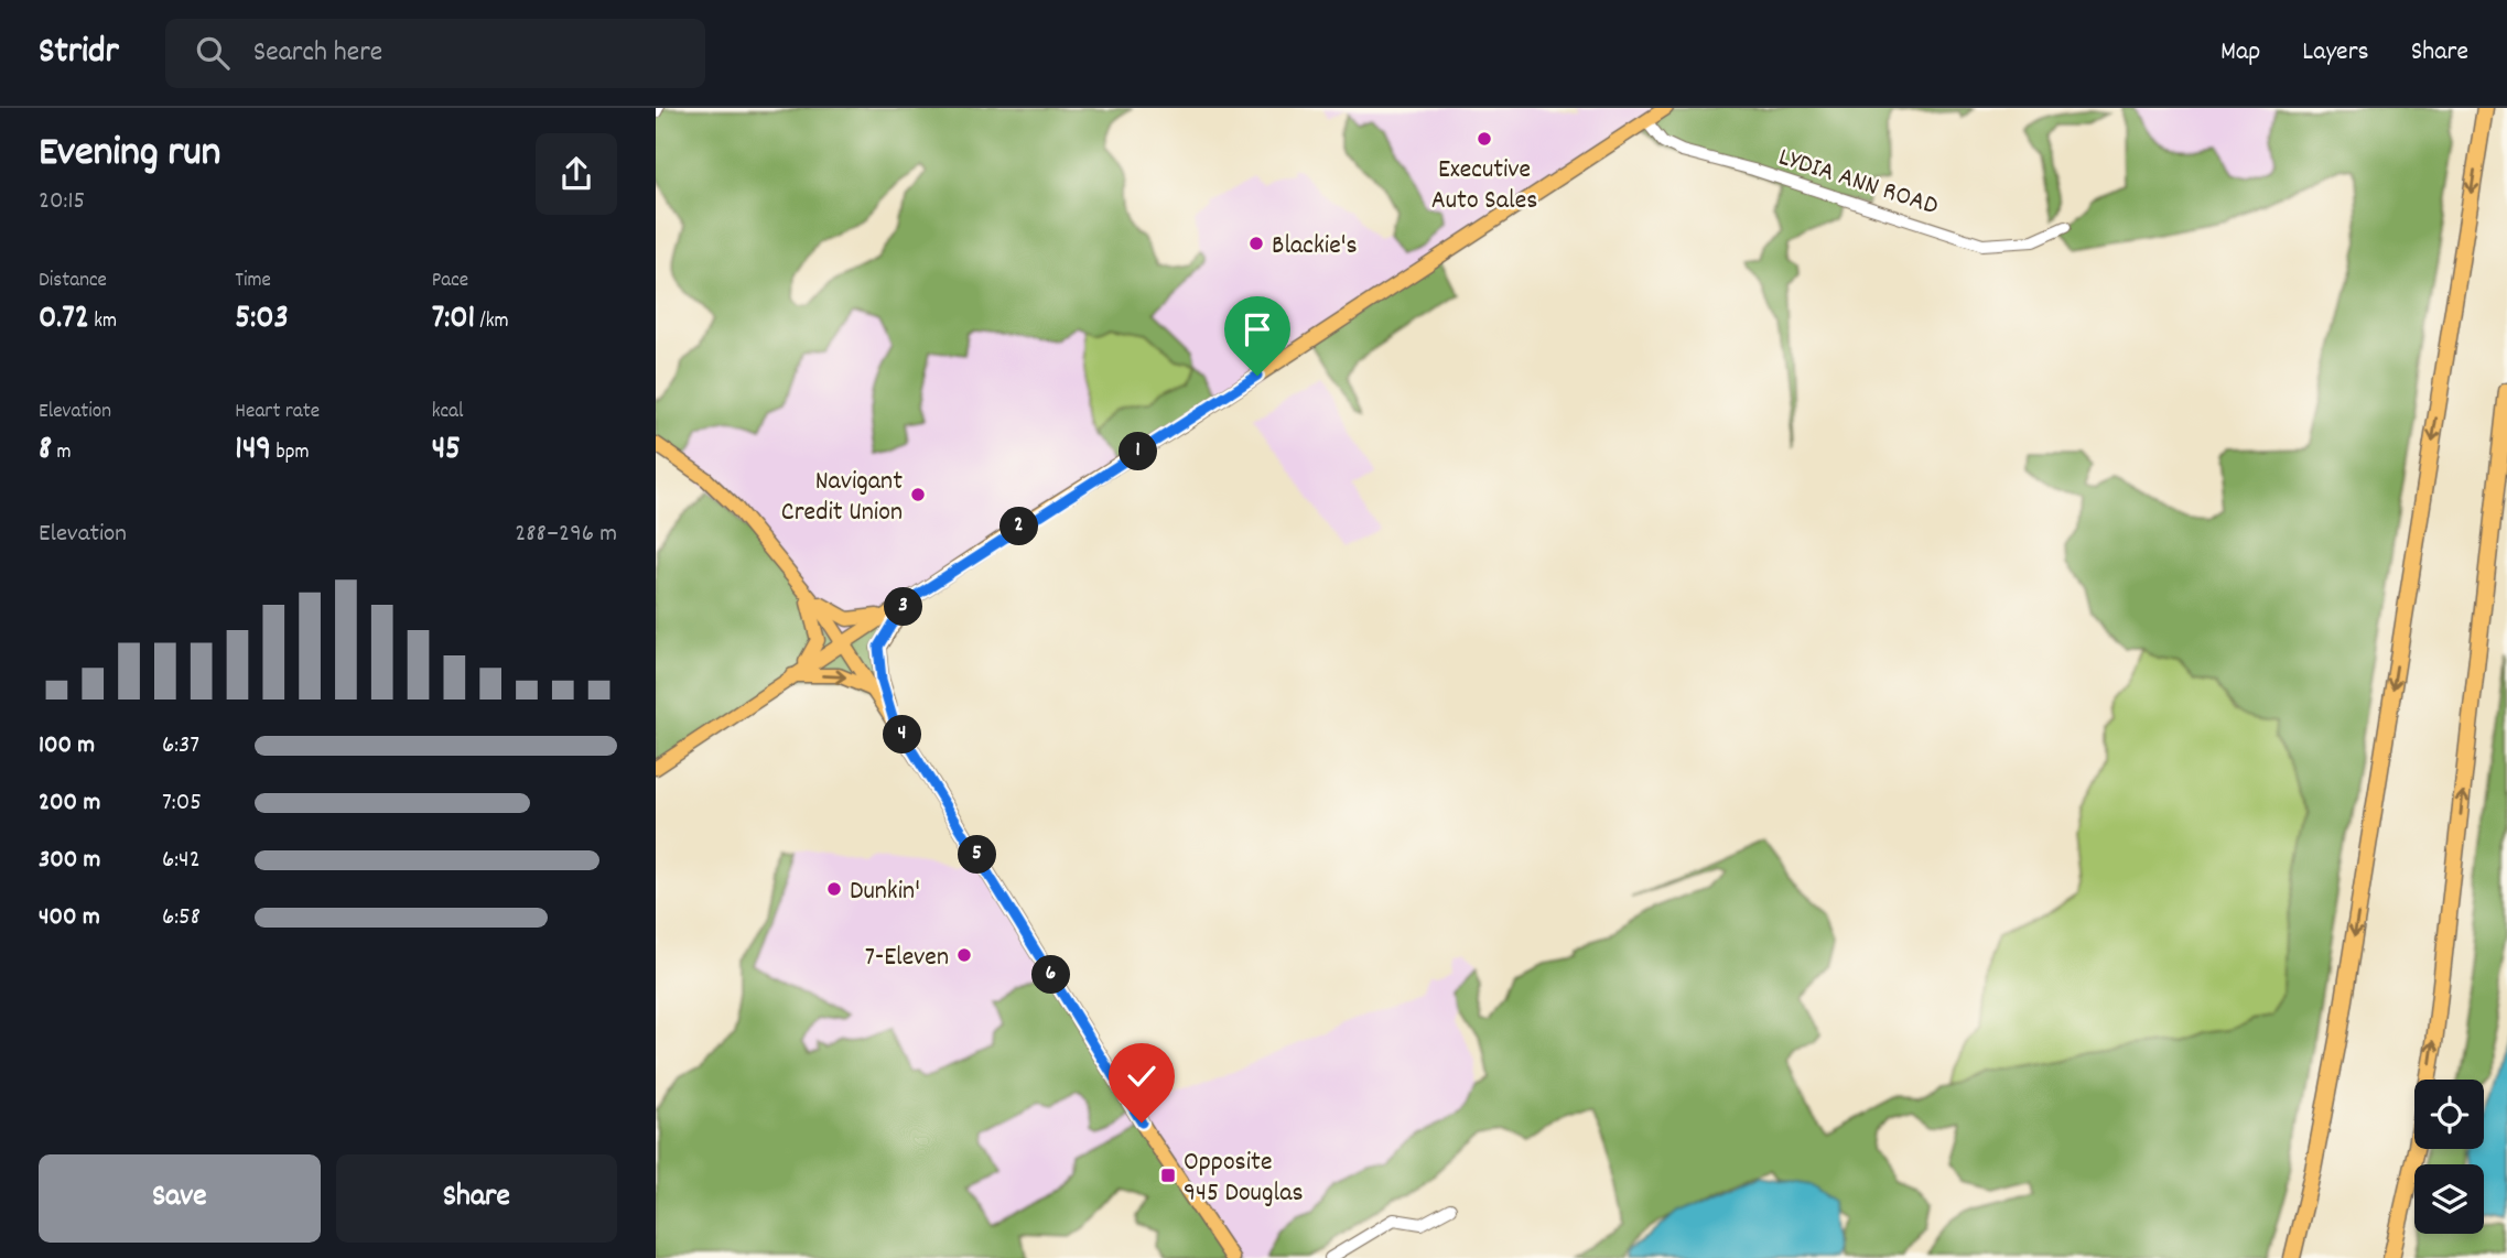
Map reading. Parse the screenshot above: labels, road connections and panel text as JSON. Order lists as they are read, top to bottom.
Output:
{
  "streets": {
    "street": ["LYDIA ANN ROAD"]
  },
  "places": {
    "other": [
      "Executive Auto Sales",
      "Blackie's",
      "Navigant Credit Union",
      "Dunkin'",
      "7-Eleven"
    ],
    "transit": ["Opposite 945 Douglas"]
  },
  "page": {
    "header": "Stridr",
    "search": "Search here",
    "nav": ["Map", "Layers", "Share"],
    "heading": ["Evening run", "20:15"],
    "stats": [
      ["Distance", "0.72 km"],
      ["Time", "5:03"],
      ["Pace", "7:01 /km"],
      ["Elevation", "8 m"],
      ["Heart rate", "149 bpm"],
      ["kcal", "45"]
    ],
    "pins": [
      "1",
      "2",
      "3",
      "4",
      "5",
      "6"
    ],
    "chart": ["Elevation", "288–296 m"],
    "list": [
      {
        "name": "100 m",
        "note": "6:37"
      },
      {
        "name": "200 m",
        "note": "7:05"
      },
      {
        "name": "300 m",
        "note": "6:42"
      },
      {
        "name": "400 m",
        "note": "6:58"
      }
    ],
    "buttons": ["Save", "Share"]
  }
}
